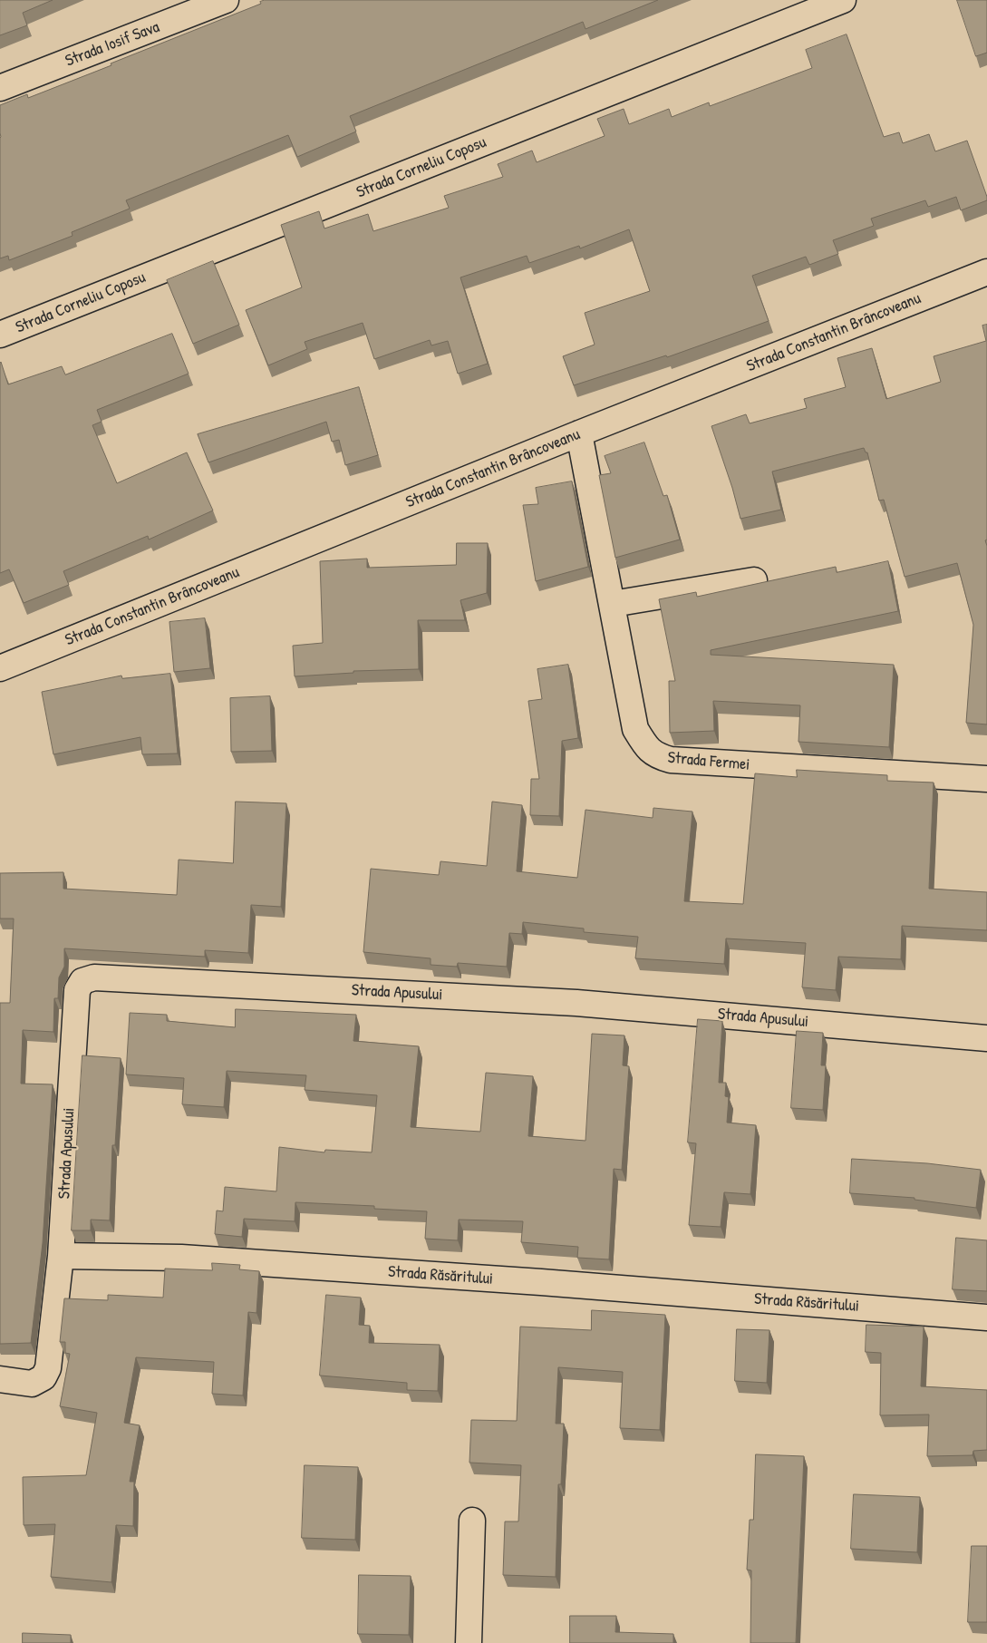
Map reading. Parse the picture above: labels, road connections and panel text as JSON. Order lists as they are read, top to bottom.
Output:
{
  "streets": {
    "street": [
      "Strada Iosif Sava",
      "Strada Corneliu Coposu",
      "Strada Constantin Brâncoveanu",
      "Strada Fermei",
      "Strada Apusului",
      "Strada Răsăritului"
    ]
  },
  "crossings": [
    ["Strada Constantin Brâncoveanu", "Strada Fermei"],
    ["Strada Apusului", "Strada Răsăritului"]
  ]
}
